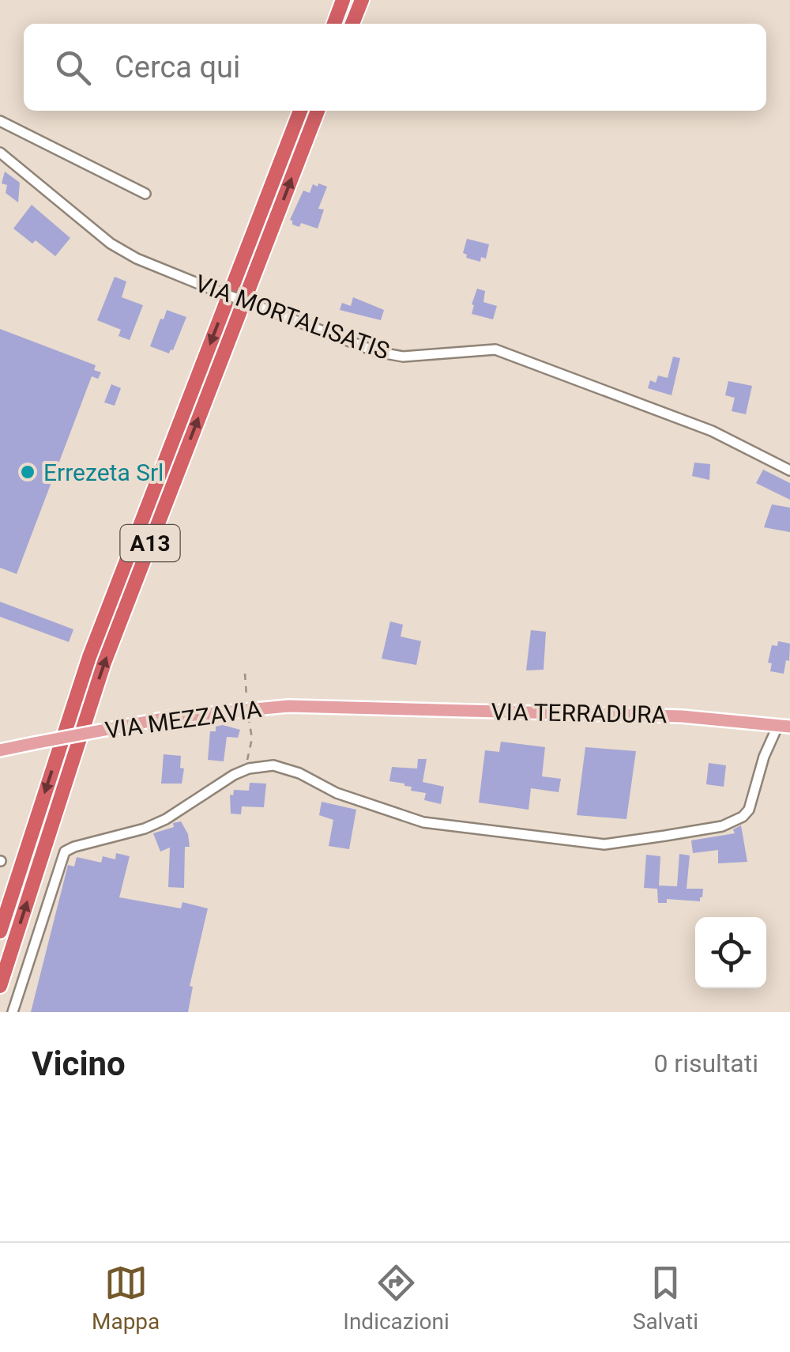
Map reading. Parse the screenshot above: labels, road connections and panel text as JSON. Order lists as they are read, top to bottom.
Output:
{
  "streets": {
    "highway": ["A13"],
    "main road": ["VIA TERRADURA", "VIA MEZZAVIA"],
    "street": ["VIA MORTALISATIS"]
  },
  "crossings": [
    ["VIA TERRADURA", "VIA MEZZAVIA"]
  ],
  "places": ["Errezeta Srl"],
  "page": {
    "search": "Cerca qui",
    "heading": ["Vicino", "0 risultati"],
    "nav": ["Mappa", "Indicazioni", "Salvati"]
  }
}
